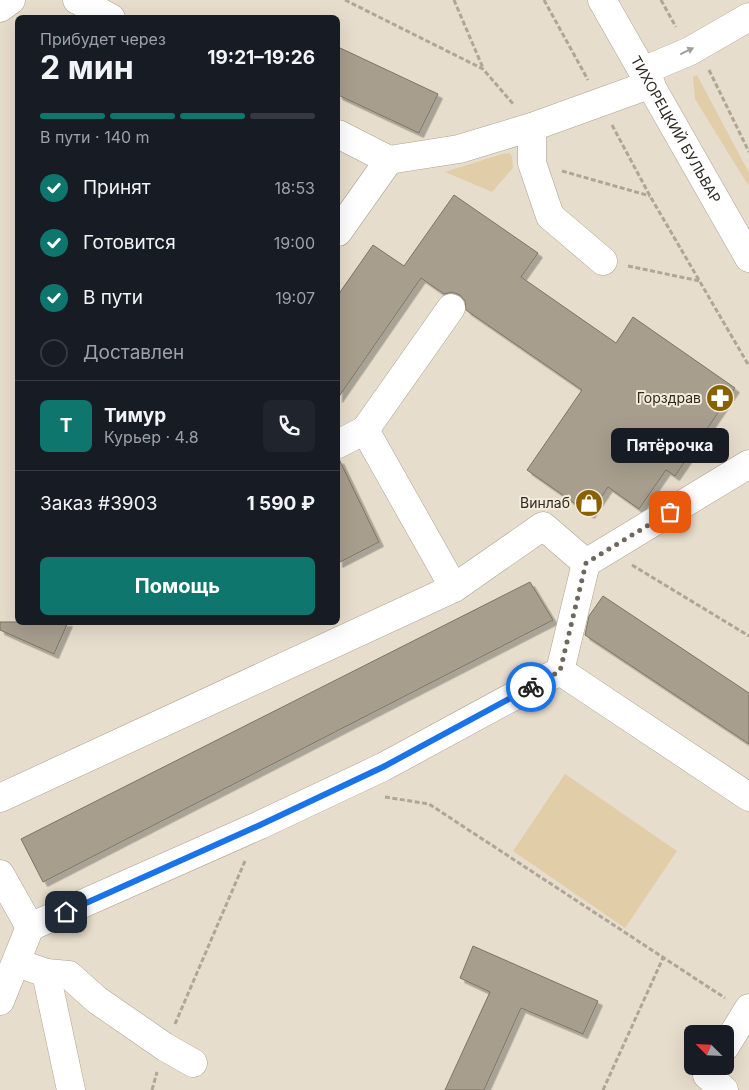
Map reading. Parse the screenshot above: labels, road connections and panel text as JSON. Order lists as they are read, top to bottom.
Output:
{
  "streets": {
    "street": ["ТИХОРЕЦКИЙ БУЛЬВАР"]
  },
  "places": {
    "pharmacy": ["Горздрав"],
    "shop": ["Винлаб"],
    "other": ["Пятёрочка"]
  },
  "north": "top left",
  "page": {
    "heading": ["2 мин", "Прибудет через", "19:21–19:26"],
    "panel": [
      "Тимур",
      "Курьер · 4.8",
      "Заказ #3903",
      "1 590 ₽"
    ],
    "bar": "В пути · 140 m",
    "list": [
      ["Принят", "18:53"],
      ["Готовится", "19:00"],
      ["В пути", "19:07"],
      "Доставлен"
    ],
    "round": "Т",
    "bubble": "Пятёрочка",
    "buttons": "Помощь"
  }
}
